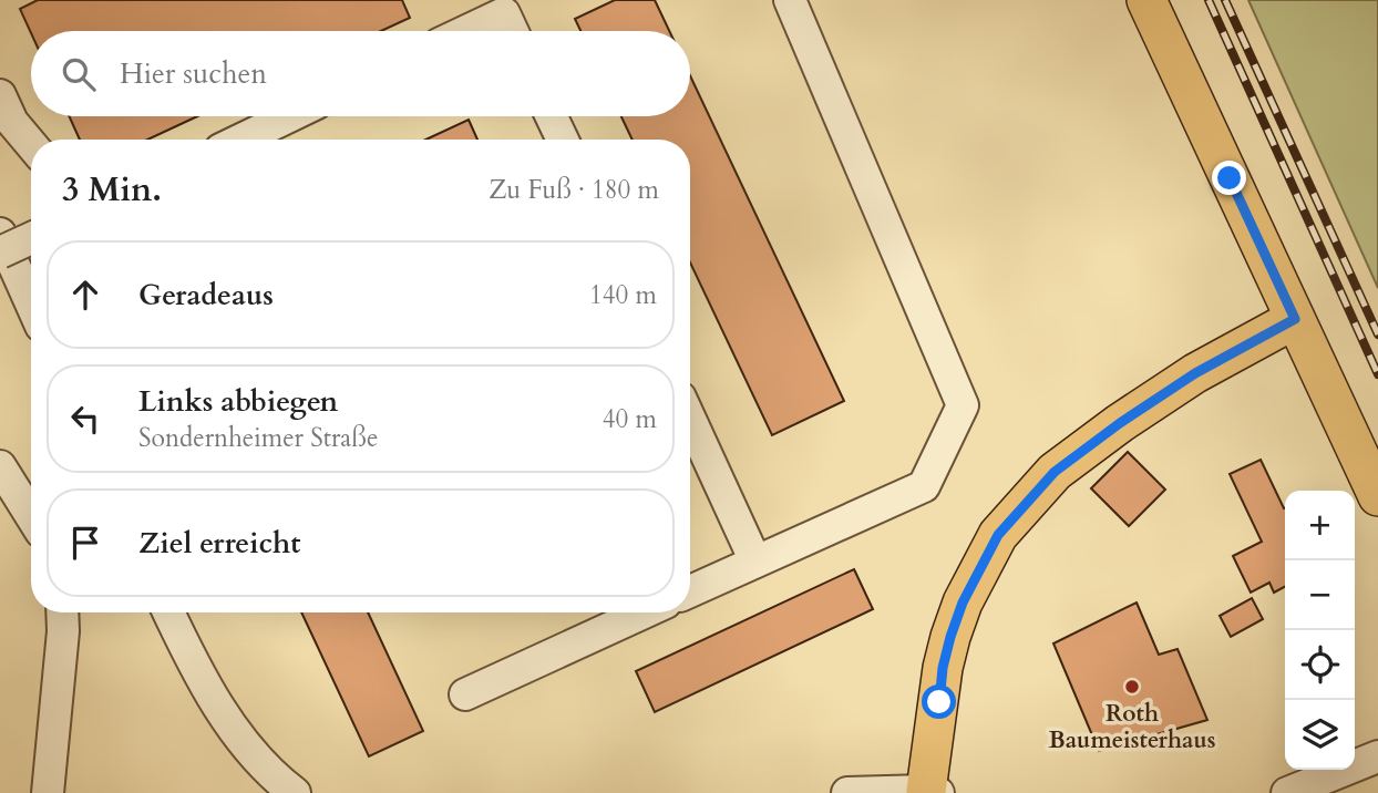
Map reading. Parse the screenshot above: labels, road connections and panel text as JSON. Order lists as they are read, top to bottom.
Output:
{
  "places": ["Roth Baumeisterhaus"],
  "page": {
    "search": "Hier suchen",
    "heading": ["3 Min.", "Zu Fuß · 180 m"],
    "list": [
      ["Geradeaus", "140 m"],
      ["Links abbiegen", "Sondernheimer Straße", "40 m"],
      "Ziel erreicht"
    ],
    "map_buttons": ["+", "−"]
  }
}
